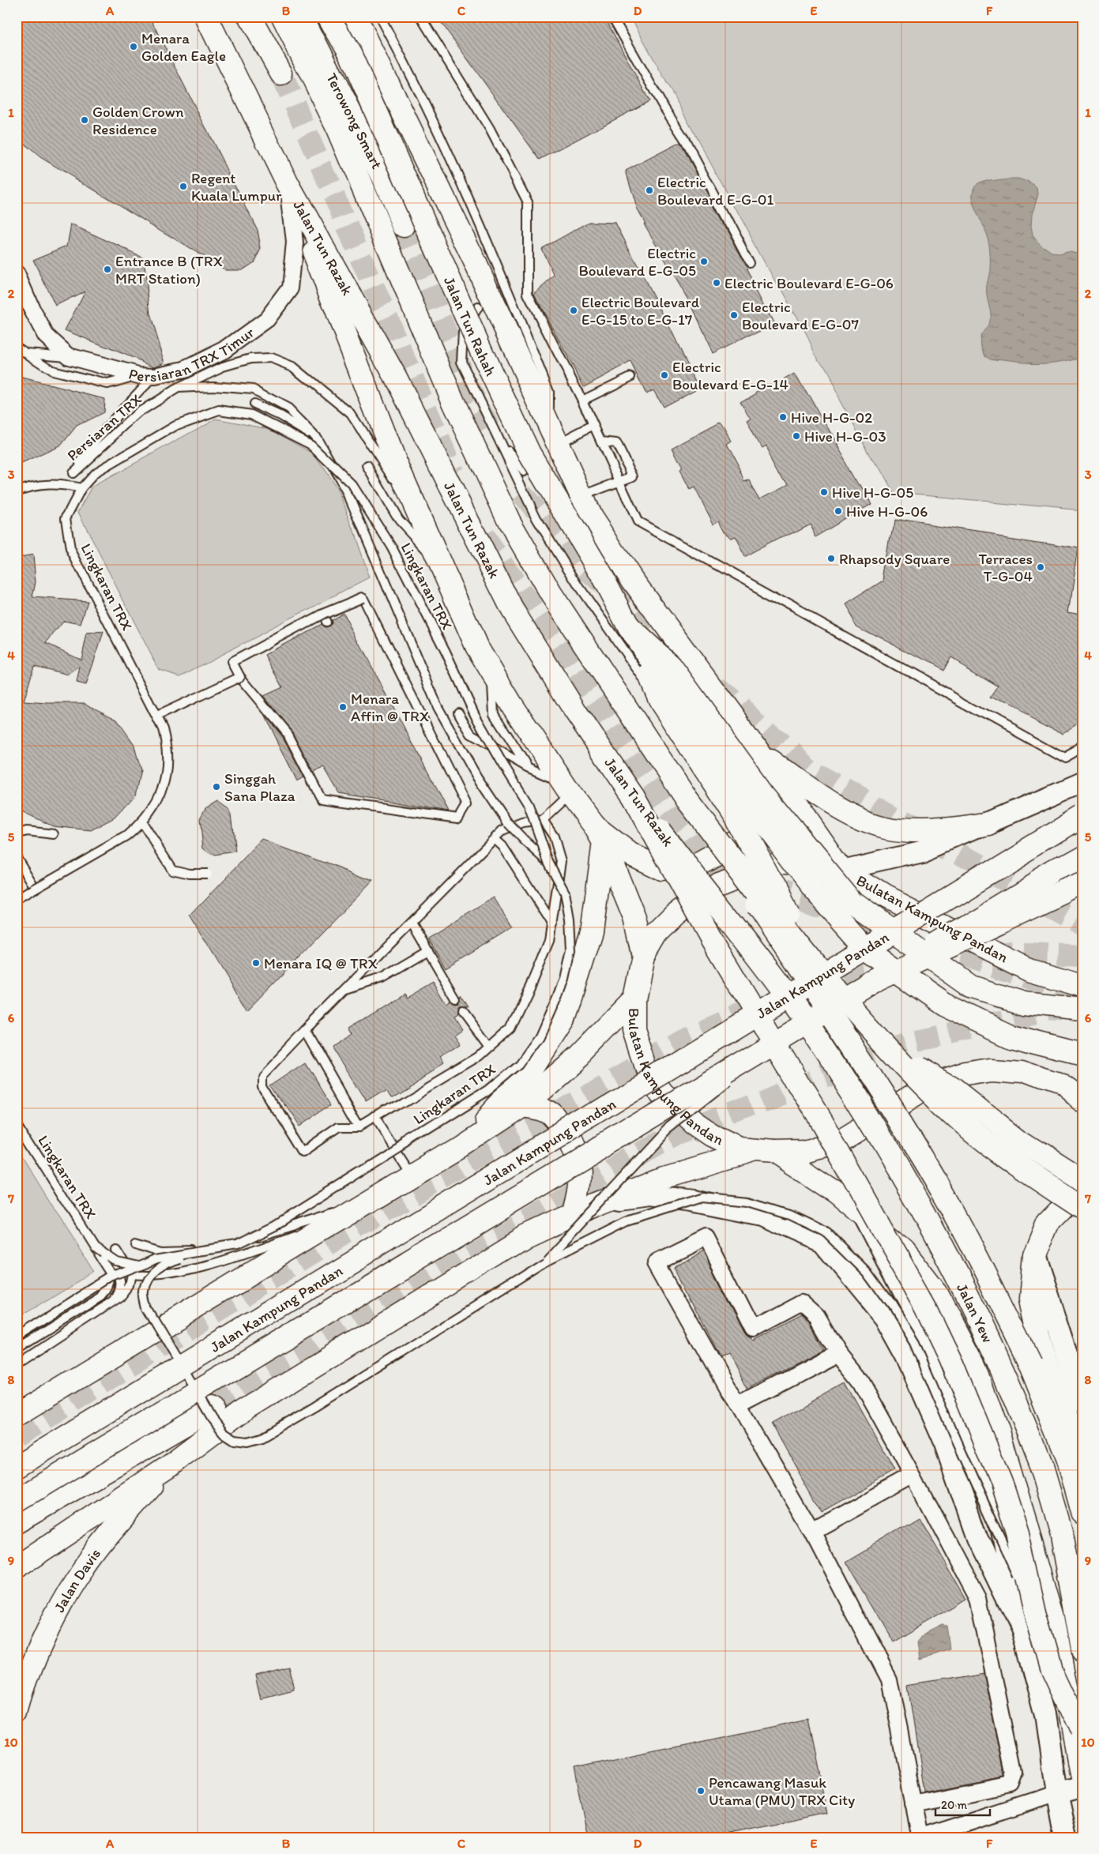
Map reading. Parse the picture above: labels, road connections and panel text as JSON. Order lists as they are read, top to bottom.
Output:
{
  "streets": {
    "main road": [
      "Terowong Smart",
      "Jalan Tun Razak",
      "Jalan Tun Rahah",
      "Bulatan Kampung Pandan",
      "Jalan Kampung Pandan",
      "Jalan Yew",
      "Jalan Davis"
    ],
    "street": ["Persiaran TRX Timur"],
    "lane": ["Persiaran TRX", "Lingkaran TRX"]
  },
  "crossings": [
    ["Jalan Tun Razak", "Persiaran TRX Timur"],
    ["Jalan Tun Razak", "Jalan Yew"],
    ["Persiaran TRX Timur", "Persiaran TRX"]
  ],
  "places": [
    "Menara Golden Eagle",
    "Golden Crown Residence",
    "Regent Kuala Lumpur",
    "Electric Boulevard E-G-01",
    "Electric Boulevard E-G-05",
    "Entrance B (TRX MRT Station)",
    "Electric Boulevard E-G-06",
    "Electric Boulevard E-G-15 to E-G-17",
    "Electric Boulevard E-G-07",
    "Electric Boulevard E-G-14",
    "Hive H-G-02",
    "Hive H-G-03",
    "Hive H-G-05",
    "Hive H-G-06",
    "Rhapsody Square",
    "Terraces T-G-04",
    "Menara Affin @ TRX",
    "Singgah Sana Plaza",
    "Menara IQ @ TRX",
    "Pencawang Masuk Utama (PMU) TRX City"
  ],
  "scale_bar": "20 m",
  "grid": {
    "columns": [
      "A",
      "B",
      "C",
      "D",
      "E",
      "F"
    ],
    "rows": [
      "1",
      "2",
      "3",
      "4",
      "5",
      "6",
      "7",
      "8",
      "9",
      "10"
    ]
  }
}
